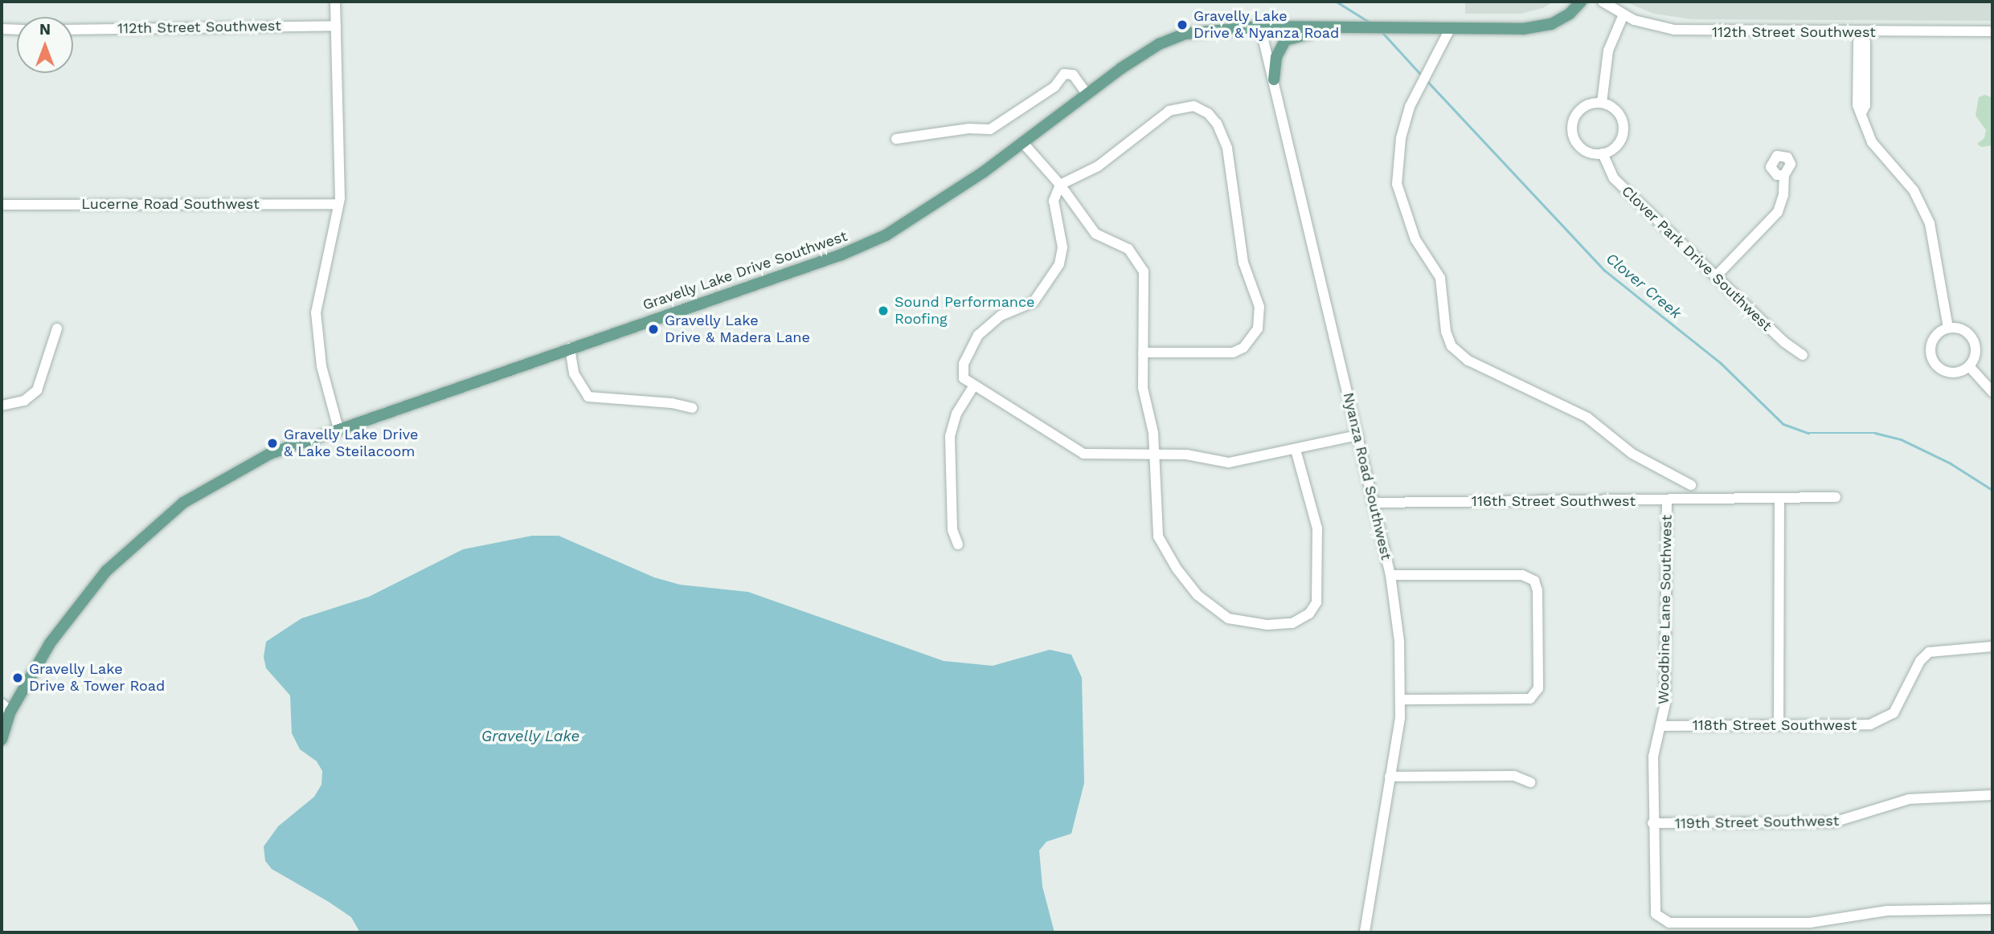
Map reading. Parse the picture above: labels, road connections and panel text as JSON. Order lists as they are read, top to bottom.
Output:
{
  "streets": {
    "main road": ["Gravelly Lake Drive Southwest"],
    "street": [
      "112th Street Southwest",
      "Lucerne Road Southwest",
      "Clover Park Drive Southwest",
      "Nyanza Road Southwest",
      "116th Street Southwest",
      "Woodbine Lane Southwest",
      "118th Street Southwest",
      "119th Street Southwest"
    ]
  },
  "crossings": [
    ["Gravelly Lake Drive Southwest", "Nyanza Road Southwest"],
    ["Nyanza Road Southwest", "116th Street Southwest"],
    ["116th Street Southwest", "Woodbine Lane Southwest"],
    ["Woodbine Lane Southwest", "118th Street Southwest"],
    ["Woodbine Lane Southwest", "119th Street Southwest"]
  ],
  "water": ["Clover Creek", "Gravelly Lake"],
  "places": [
    "Gravelly Lake Drive & Nyanza Road",
    "Sound Performance Roofing",
    "Gravelly Lake Drive & Madera Lane",
    "Gravelly Lake Drive & Lake Steilacoom",
    "Gravelly Lake Drive & Tower Road"
  ],
  "north": "top"
}
